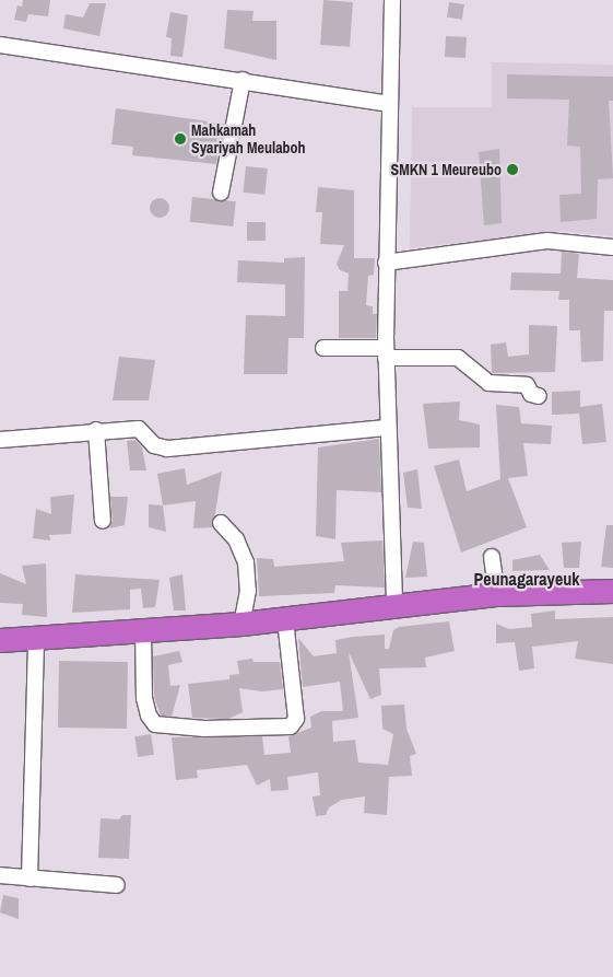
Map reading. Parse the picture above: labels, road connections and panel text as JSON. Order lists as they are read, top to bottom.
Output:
{
  "districts": ["Peunagarayeuk"],
  "places": ["Mahkamah Syariyah Meulaboh", "SMKN 1 Meureubo"]
}
